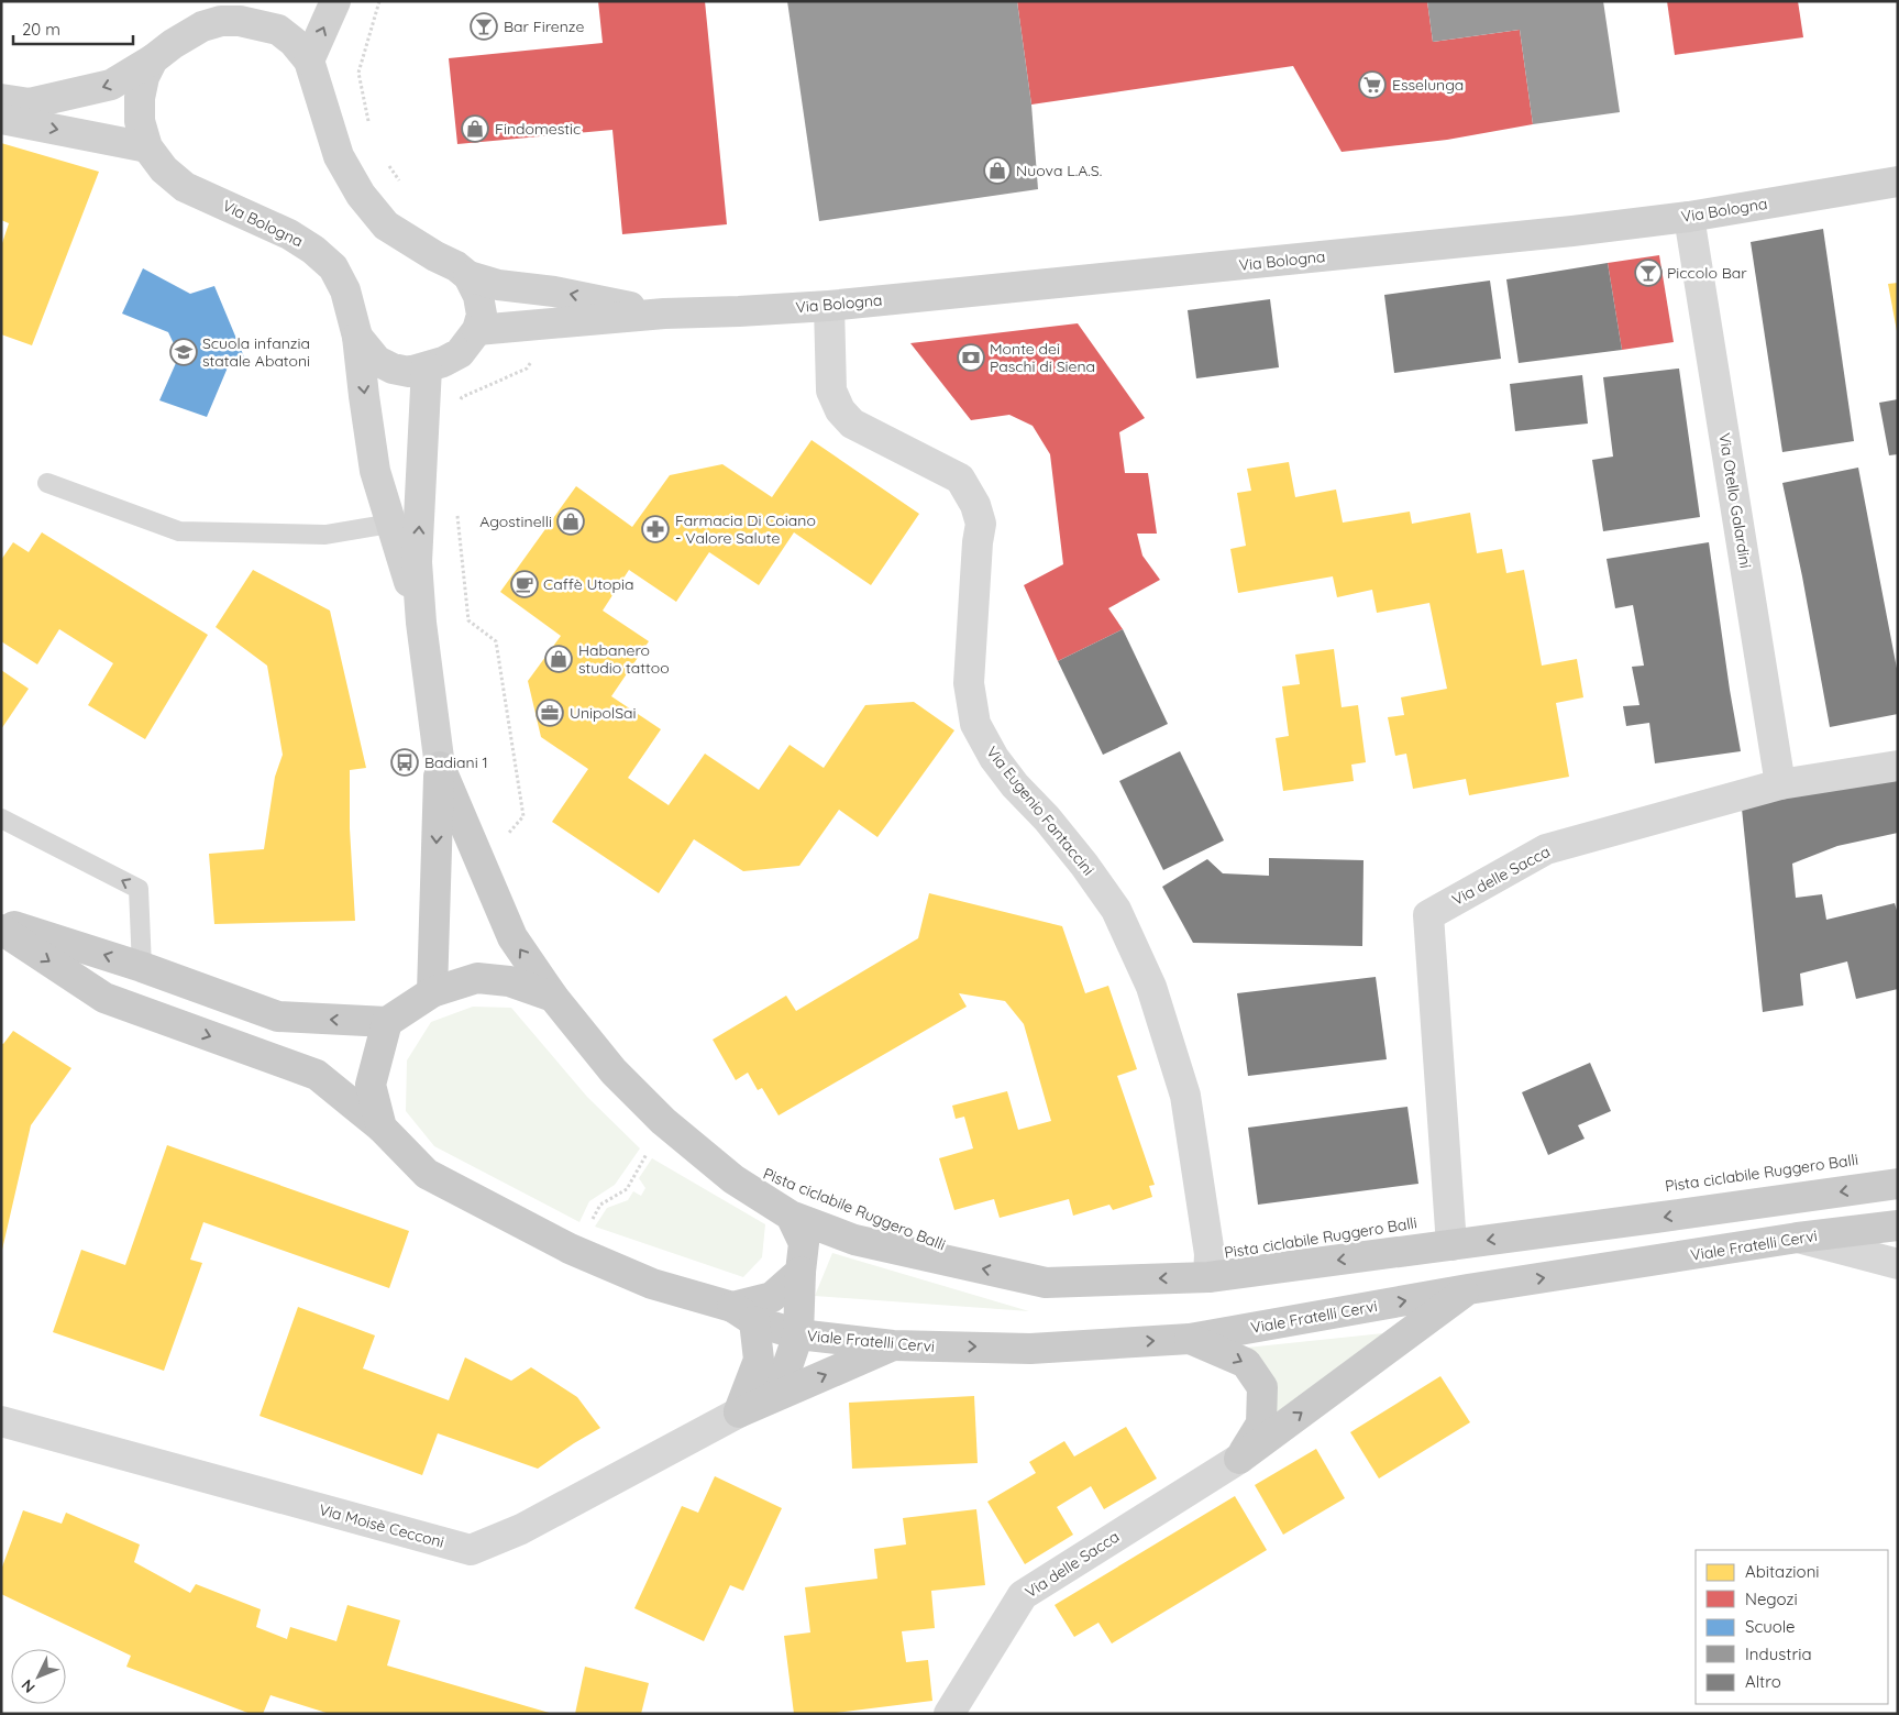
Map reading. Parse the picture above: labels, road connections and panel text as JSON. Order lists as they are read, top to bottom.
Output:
{
  "streets": {
    "main road": ["Viale Fratelli Cervi"],
    "street": [
      "Via Bologna",
      "Via Otello Galardini",
      "Via Eugenio Fantaccini",
      "Via delle Sacca",
      "Via Moisè Cecconi"
    ]
  },
  "crossings": [
    ["Via Bologna", "Via Otello Galardini"],
    ["Via Bologna", "Via Eugenio Fantaccini"],
    ["Via Otello Galardini", "Via delle Sacca"]
  ],
  "places": {
    "bar": ["Bar Firenze", "Piccolo Bar"],
    "supermarket": ["Esselunga"],
    "shop": [
      "Findomestic",
      "Nuova L.A.S.",
      "Agostinelli",
      "Habanero studio tattoo"
    ],
    "school or university": ["Scuola infanzia statale Abatoni"],
    "bank": ["Monte dei Paschi di Siena"],
    "pharmacy": ["Farmacia Di Coiano - Valore Salute"],
    "cafe": ["Caffè Utopia"],
    "office": ["UnipolSai"],
    "bus stop": ["Badiani 1"]
  },
  "legend": [
    "Abitazioni",
    "Negozi",
    "Scuole",
    "Industria",
    "Altro"
  ],
  "scale_bar": "20 m",
  "north": "bottom left"
}
